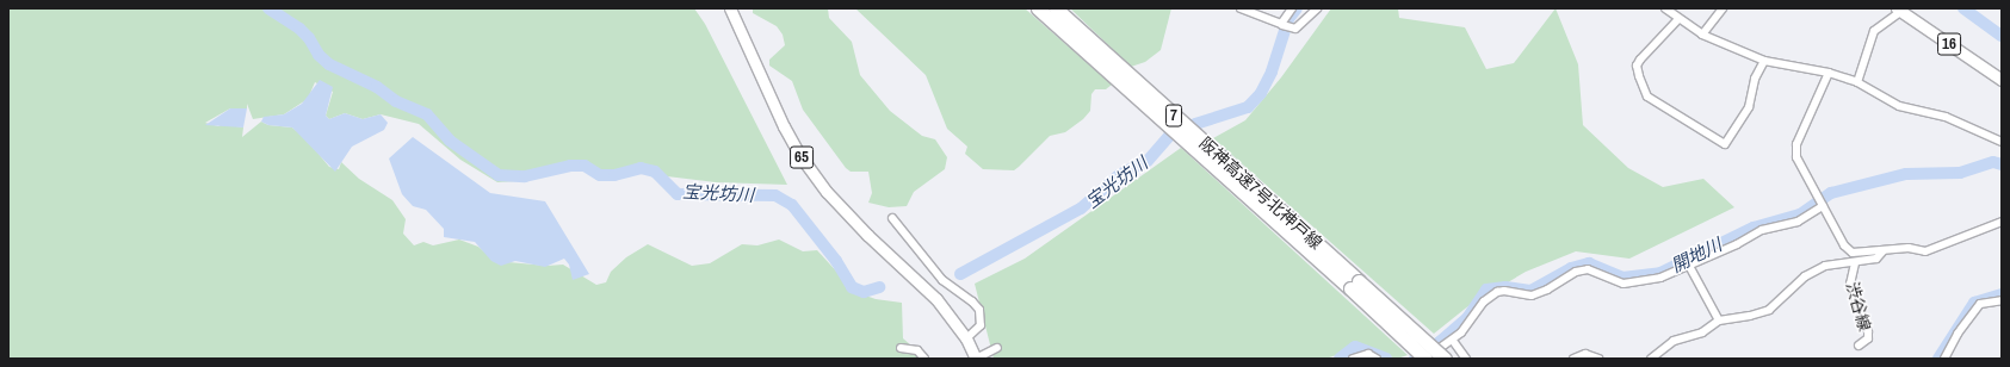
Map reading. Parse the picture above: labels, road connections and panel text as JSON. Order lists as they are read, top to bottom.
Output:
{
  "streets": {
    "highway": ["7", "阪神高速7号北神戸線"],
    "main road": ["16", "65"],
    "street": ["渋谷線"]
  },
  "water": ["宝光坊川", "開地川"]
}
